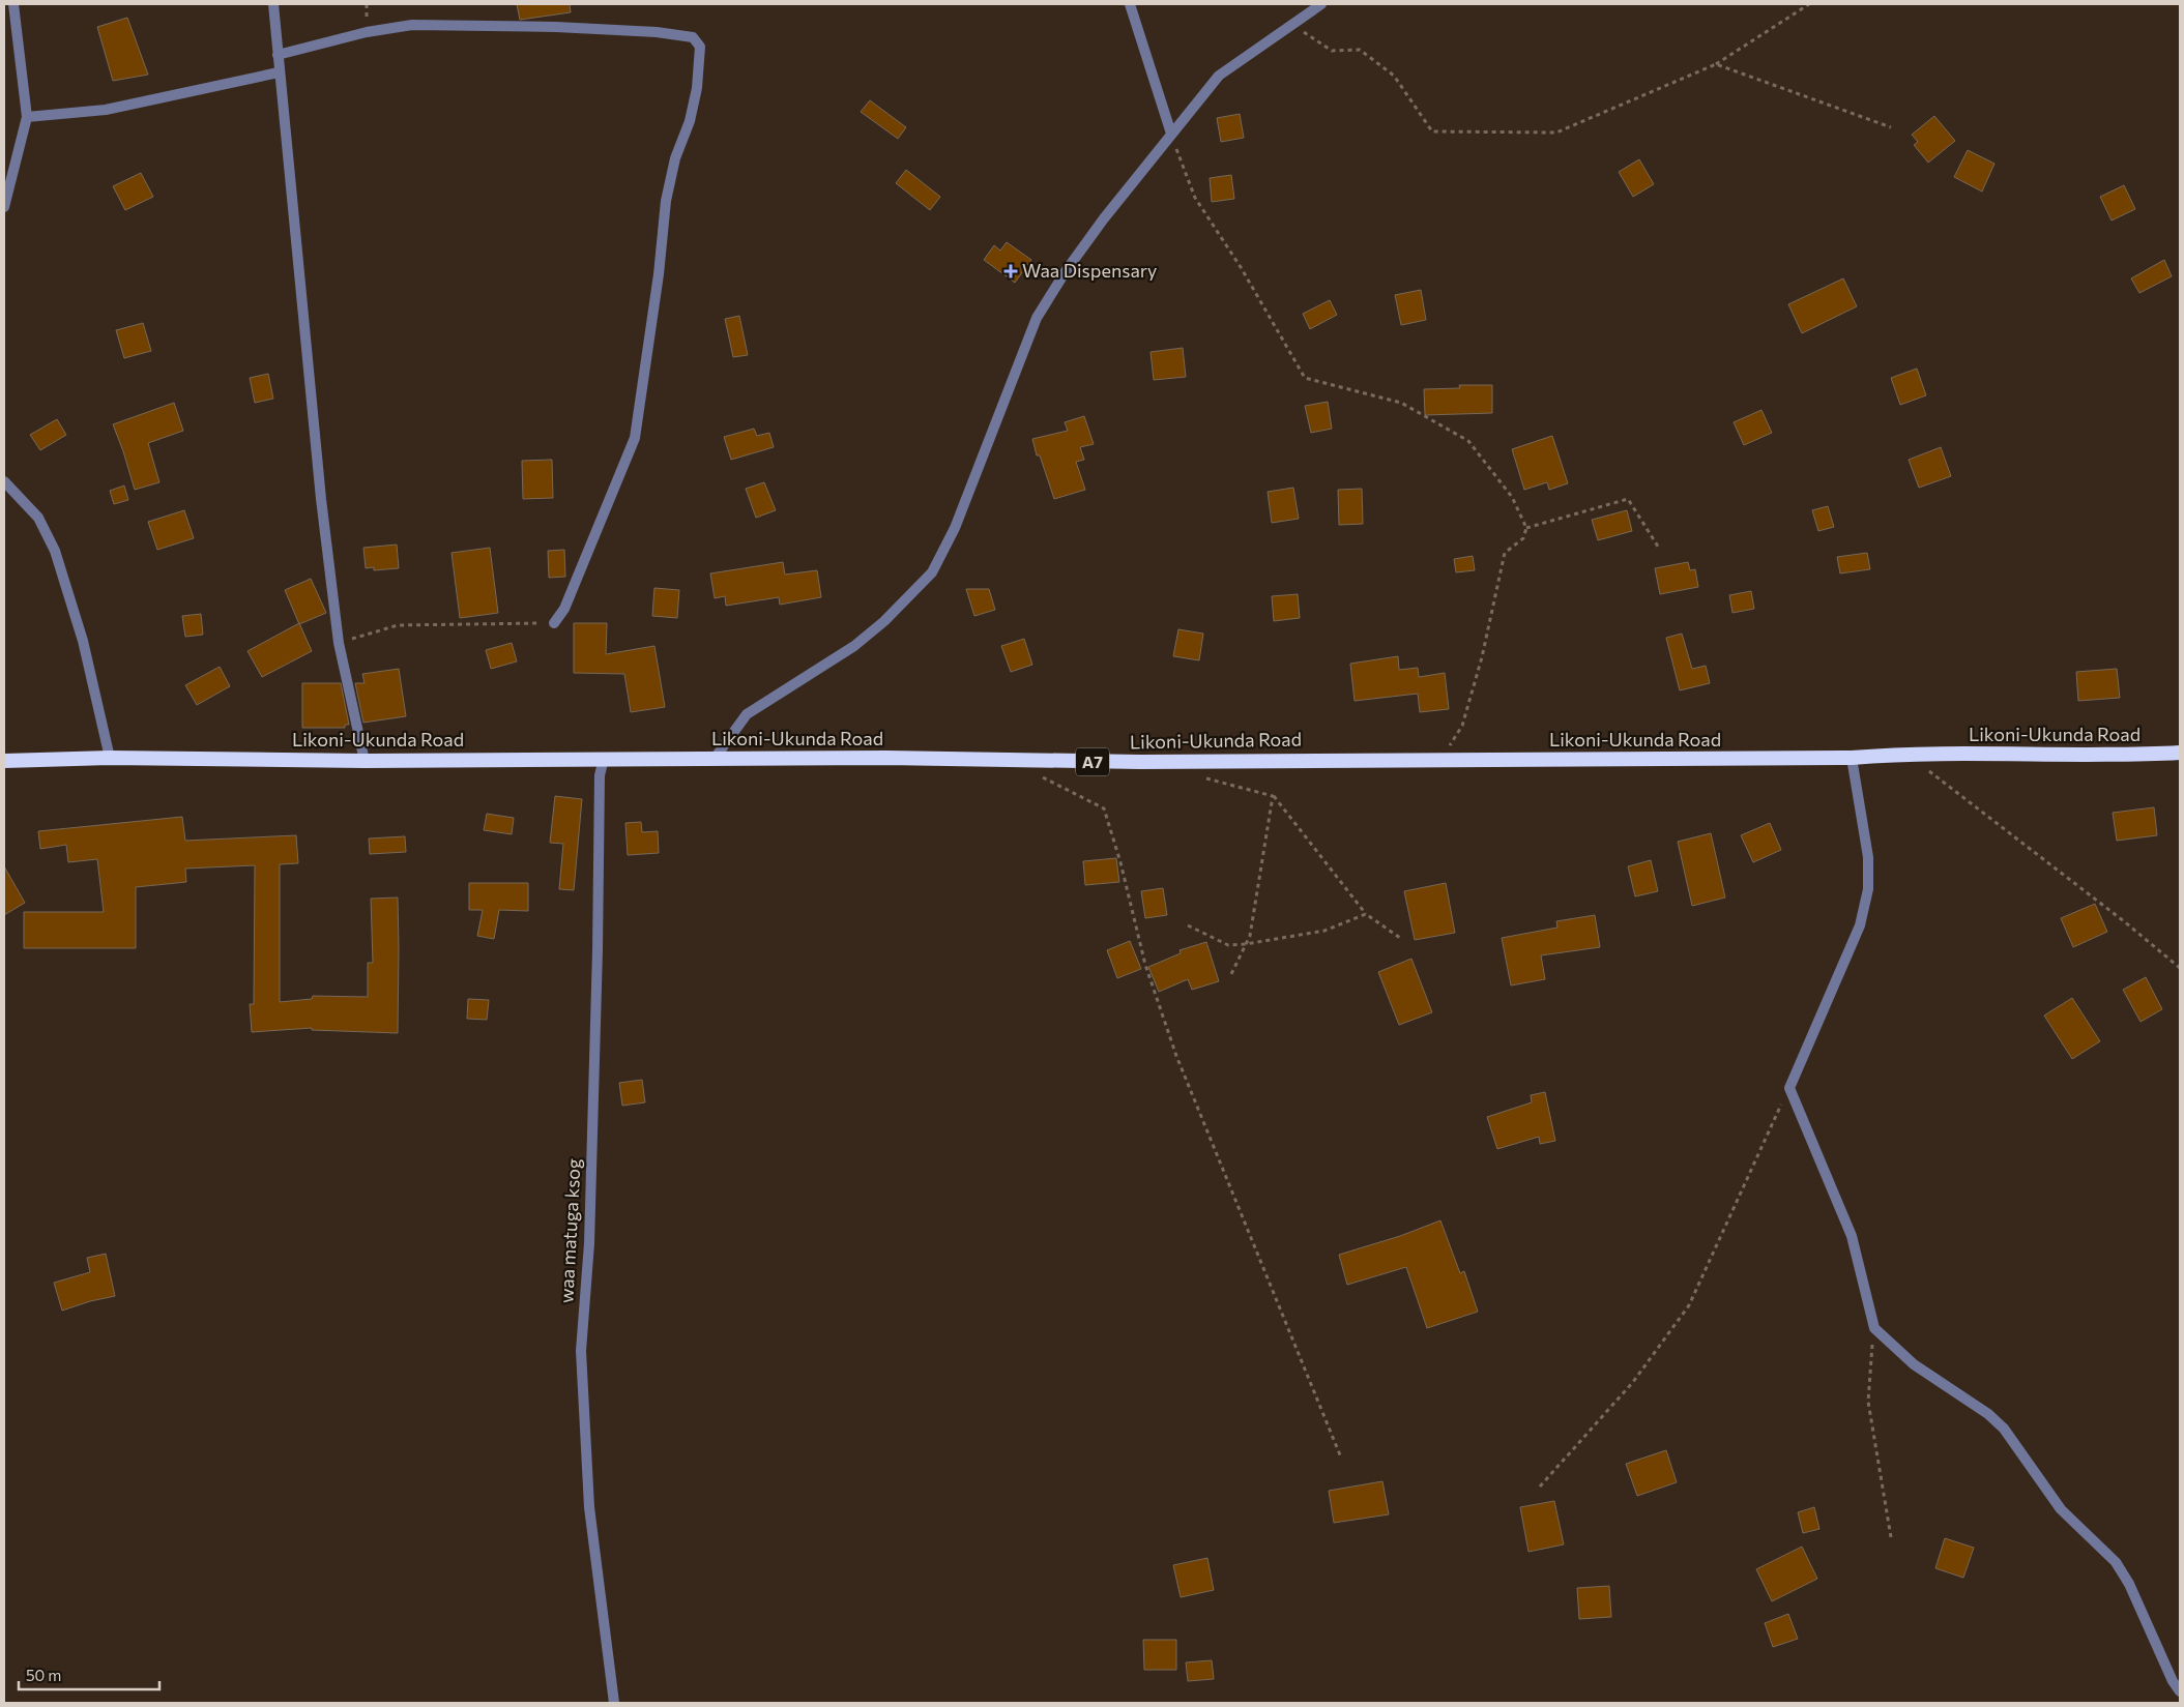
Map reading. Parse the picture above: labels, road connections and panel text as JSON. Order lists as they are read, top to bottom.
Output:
{
  "streets": {
    "highway": ["Likoni-Ukunda Road", "A7"],
    "street": ["waa matuga ksog"]
  },
  "crossings": [
    ["Likoni-Ukunda Road", "waa matuga ksog"]
  ],
  "places": {
    "health": ["Waa Dispensary"]
  },
  "scale_bar": "50 m"
}
